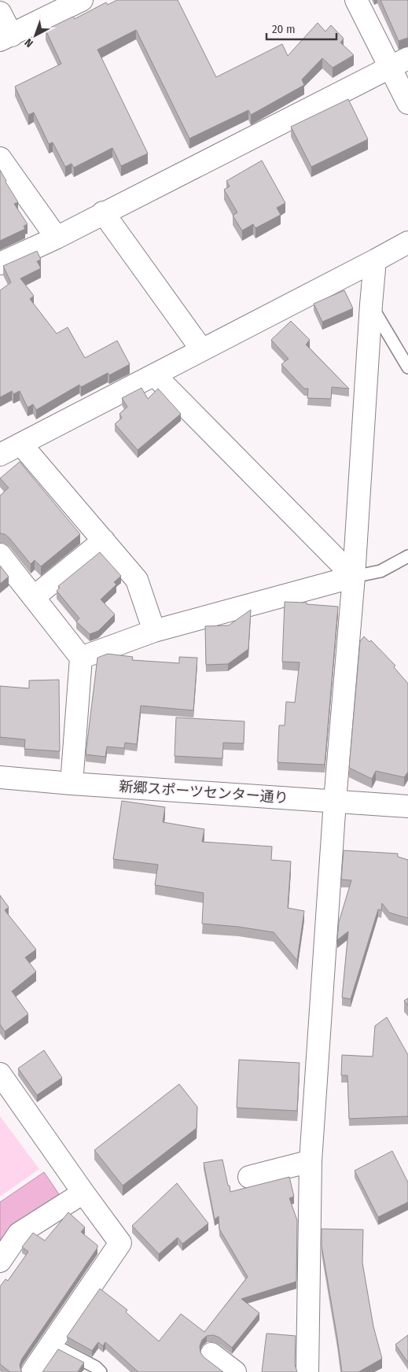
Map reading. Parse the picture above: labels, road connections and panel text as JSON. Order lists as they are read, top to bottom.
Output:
{
  "streets": {
    "street": ["新郷スポーツセンター通り"]
  },
  "scale_bar": "20 m",
  "north": "bottom left"
}
